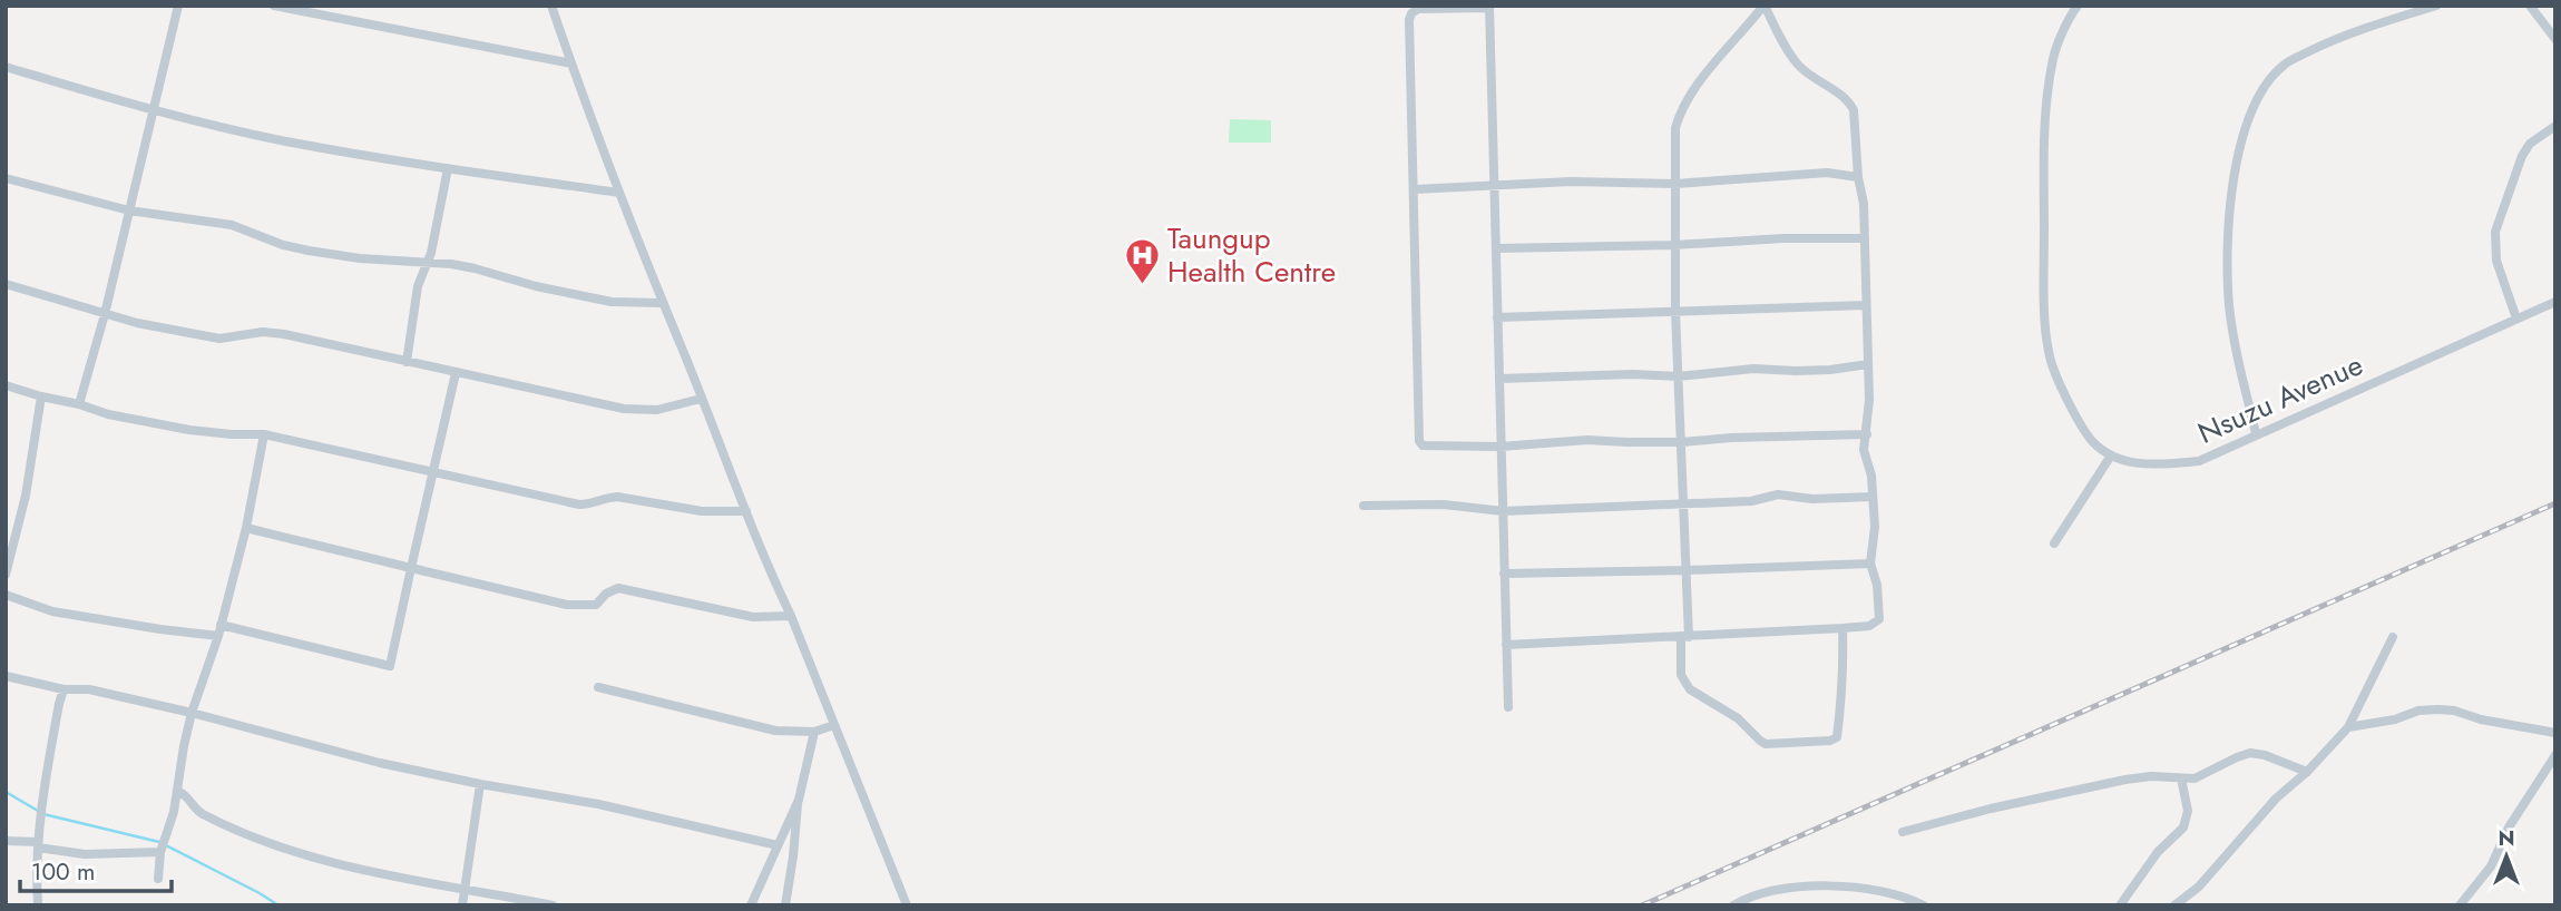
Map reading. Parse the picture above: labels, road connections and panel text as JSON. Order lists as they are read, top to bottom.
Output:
{
  "streets": {
    "street": ["Nsuzu Avenue"]
  },
  "places": {
    "hospital": ["Taungup Health Centre"]
  },
  "scale_bar": "100 m",
  "north": "top"
}
